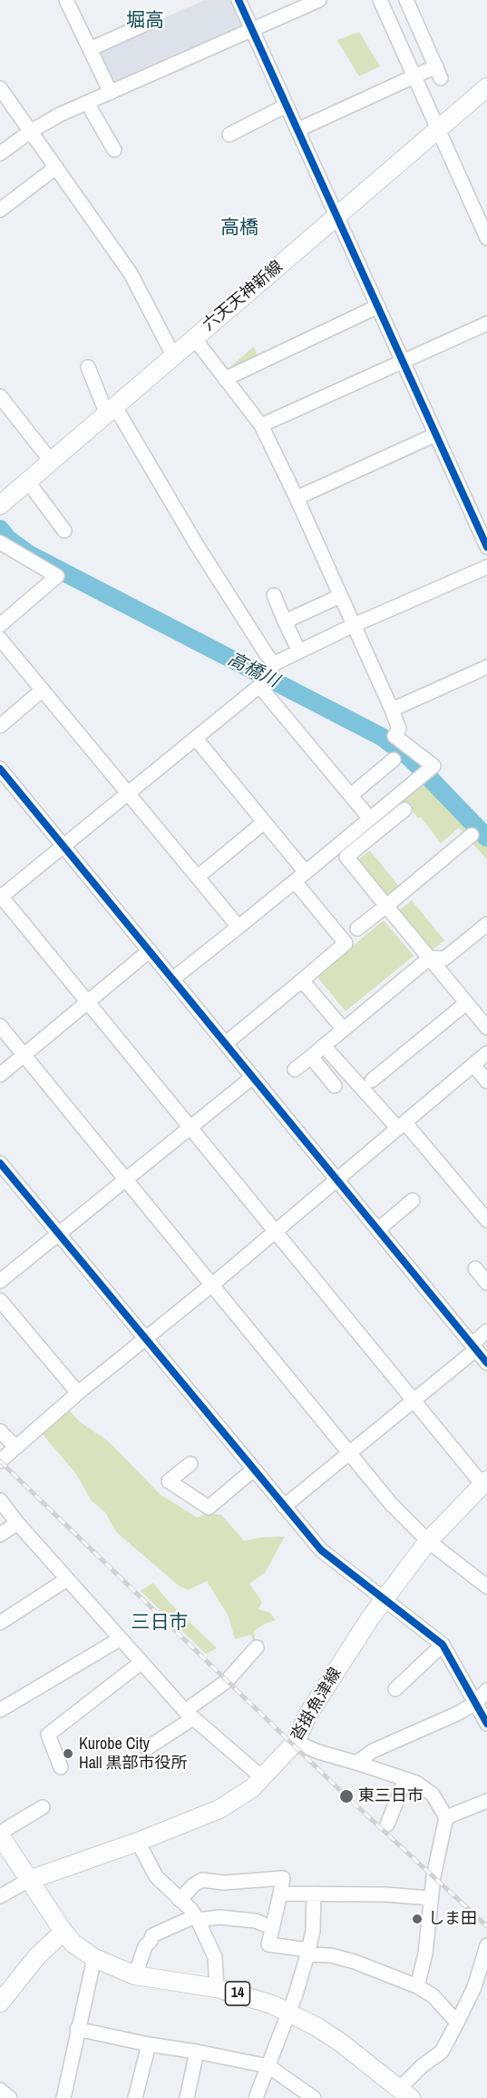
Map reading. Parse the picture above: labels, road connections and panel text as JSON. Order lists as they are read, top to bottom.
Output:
{
  "streets": {
    "main road": ["六天天神新線", "沓掛魚津線", "14"]
  },
  "crossings": [
    ["沓掛魚津線", "14"]
  ],
  "districts": ["堀高", "高橋", "三日市"],
  "water": ["高橋川"],
  "places": ["Kurobe City Hall 黒部市役所", "東三日市", "しま田"]
}
